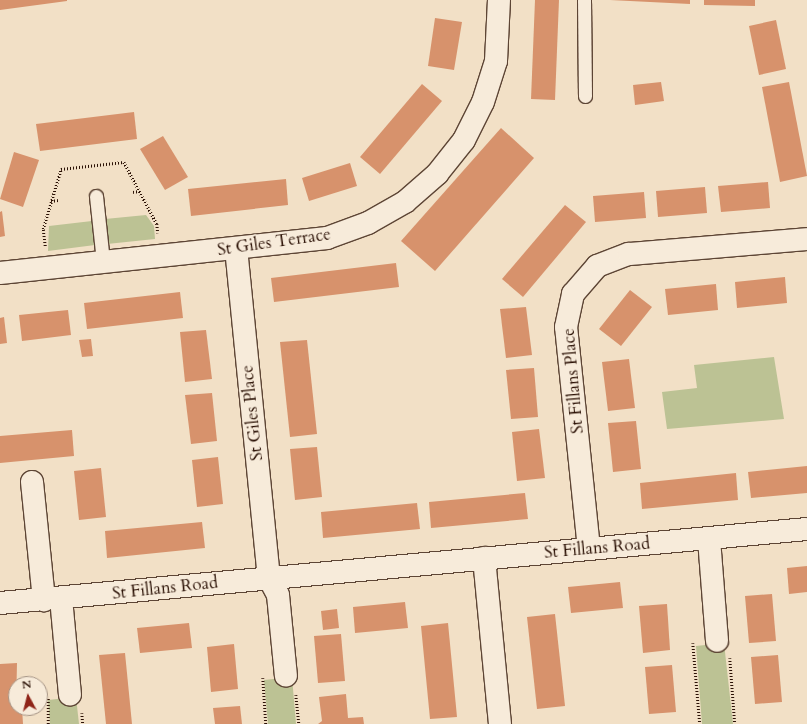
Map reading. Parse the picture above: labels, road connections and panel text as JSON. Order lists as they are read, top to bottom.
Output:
{
  "streets": {
    "street": [
      "St Giles Terrace",
      "St Fillans Place",
      "St Giles Place",
      "St Fillans Road"
    ]
  },
  "crossings": [
    ["St Giles Terrace", "St Giles Place"],
    ["St Fillans Place", "St Fillans Road"],
    ["St Giles Place", "St Fillans Road"]
  ],
  "north": "top"
}
